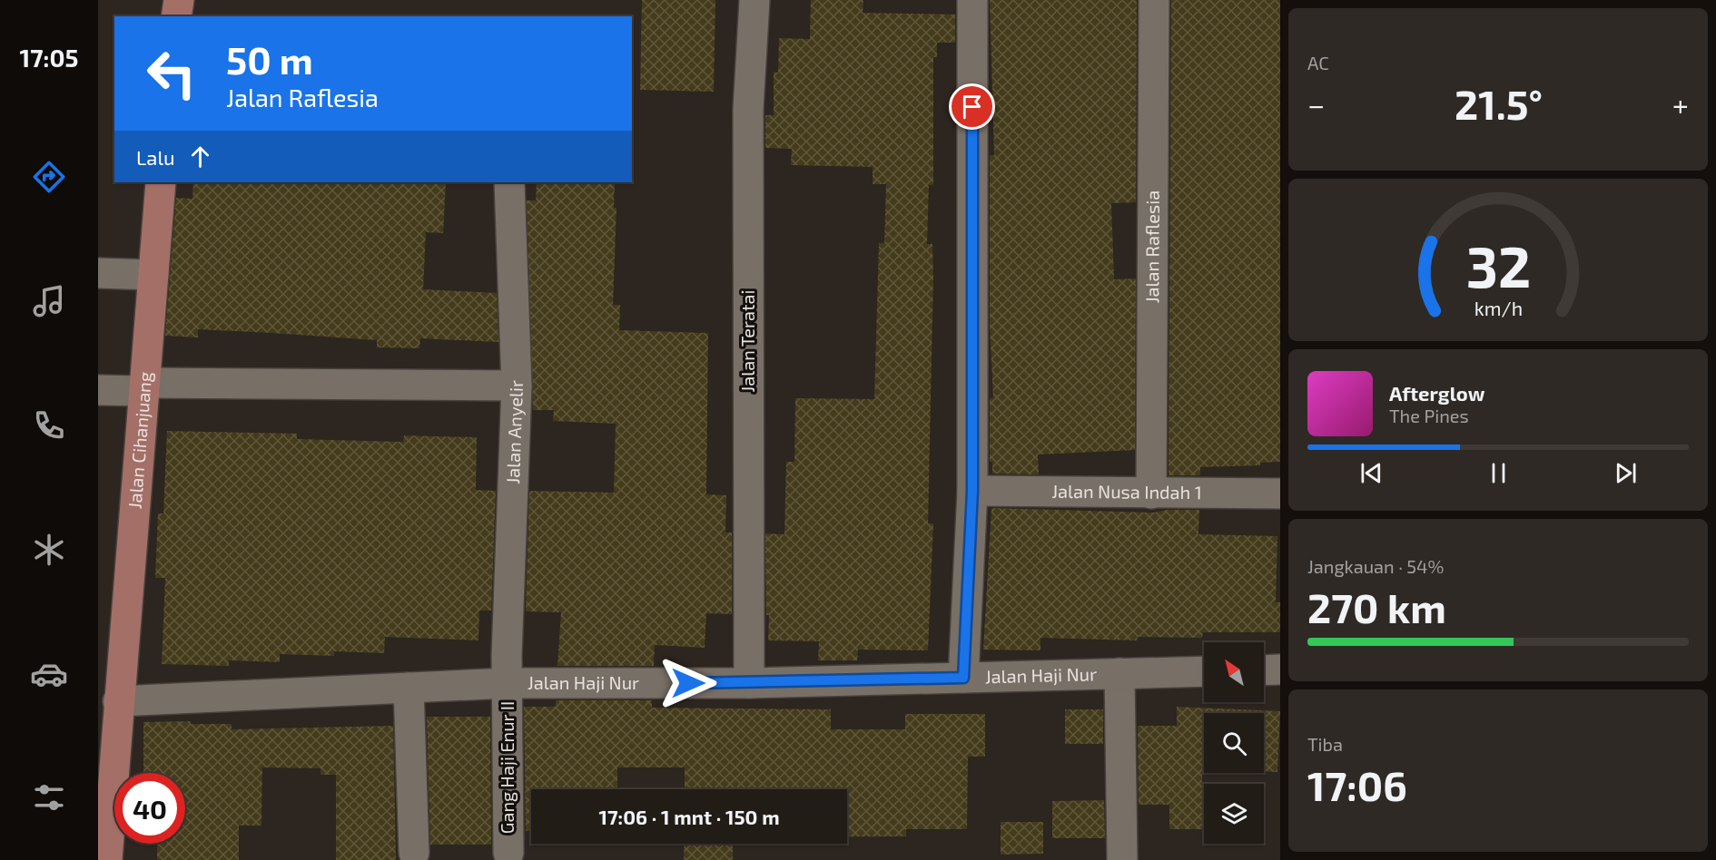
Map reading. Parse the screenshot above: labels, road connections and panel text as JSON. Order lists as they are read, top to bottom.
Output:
{
  "streets": {
    "main road": ["Jalan Cihanjuang"],
    "street": [
      "Jalan Raflesia",
      "Jalan Teratai",
      "Jalan Anyelir",
      "Jalan Nusa Indah 1",
      "Jalan Haji Nur",
      "Gang Haji Enur II"
    ]
  },
  "crossings": [
    ["Jalan Raflesia", "Jalan Nusa Indah 1"],
    ["Jalan Teratai", "Jalan Haji Nur"],
    ["Jalan Anyelir", "Jalan Haji Nur"],
    ["Jalan Anyelir", "Gang Haji Enur II"],
    ["Jalan Cihanjuang", "Jalan Haji Nur"],
    ["Jalan Haji Nur", "Gang Haji Enur II"]
  ],
  "north": "top left",
  "page": {
    "tabs": "17:05",
    "tile": [
      "AC",
      ["Jangkauan · 54%", "270 km"],
      ["Tiba", "17:06"]
    ],
    "turn": ["50 m", "Jalan Raflesia"],
    "heat": ["−", "21.5°", "+"],
    "then": "Lalu",
    "song": ["Afterglow", "The Pines"],
    "limit": "40",
    "trip": "17:06 · 1 mnt · 150 m",
    "gauge": ["32", "km/h"]
  }
}
